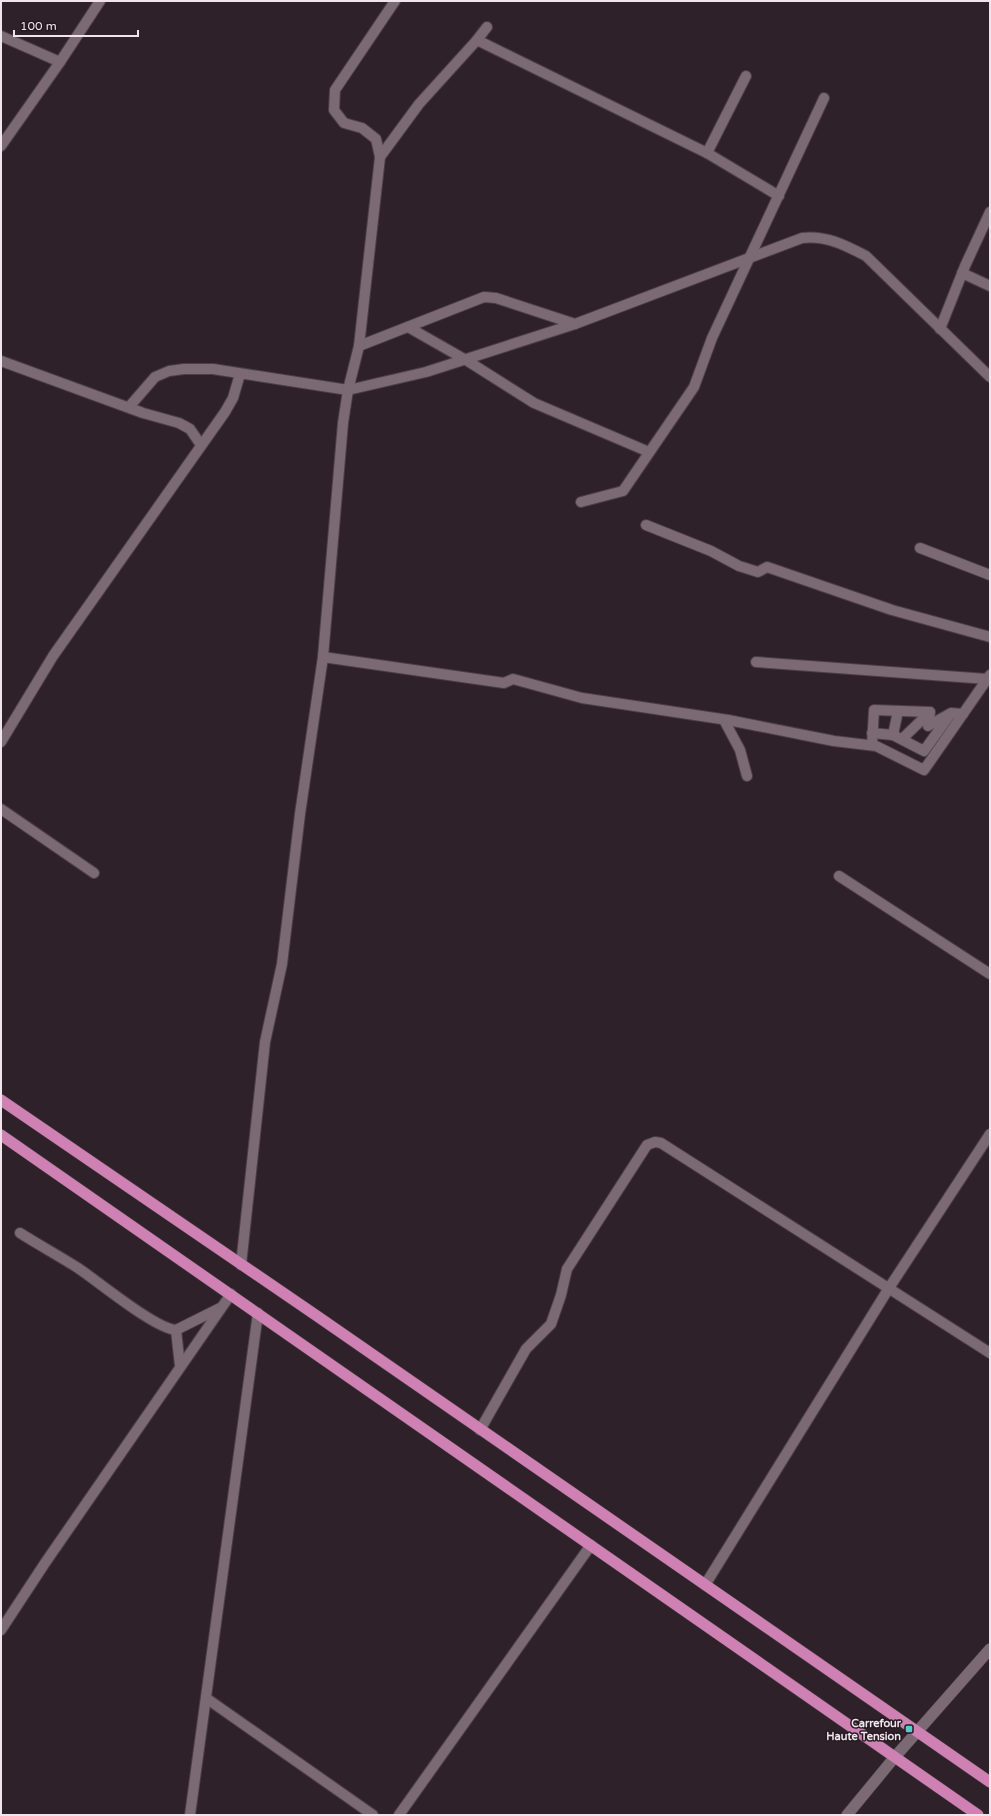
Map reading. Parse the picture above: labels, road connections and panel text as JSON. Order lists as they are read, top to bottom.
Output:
{
  "places": {
    "transit": ["Carrefour Haute Tension"]
  },
  "scale_bar": "100 m"
}
